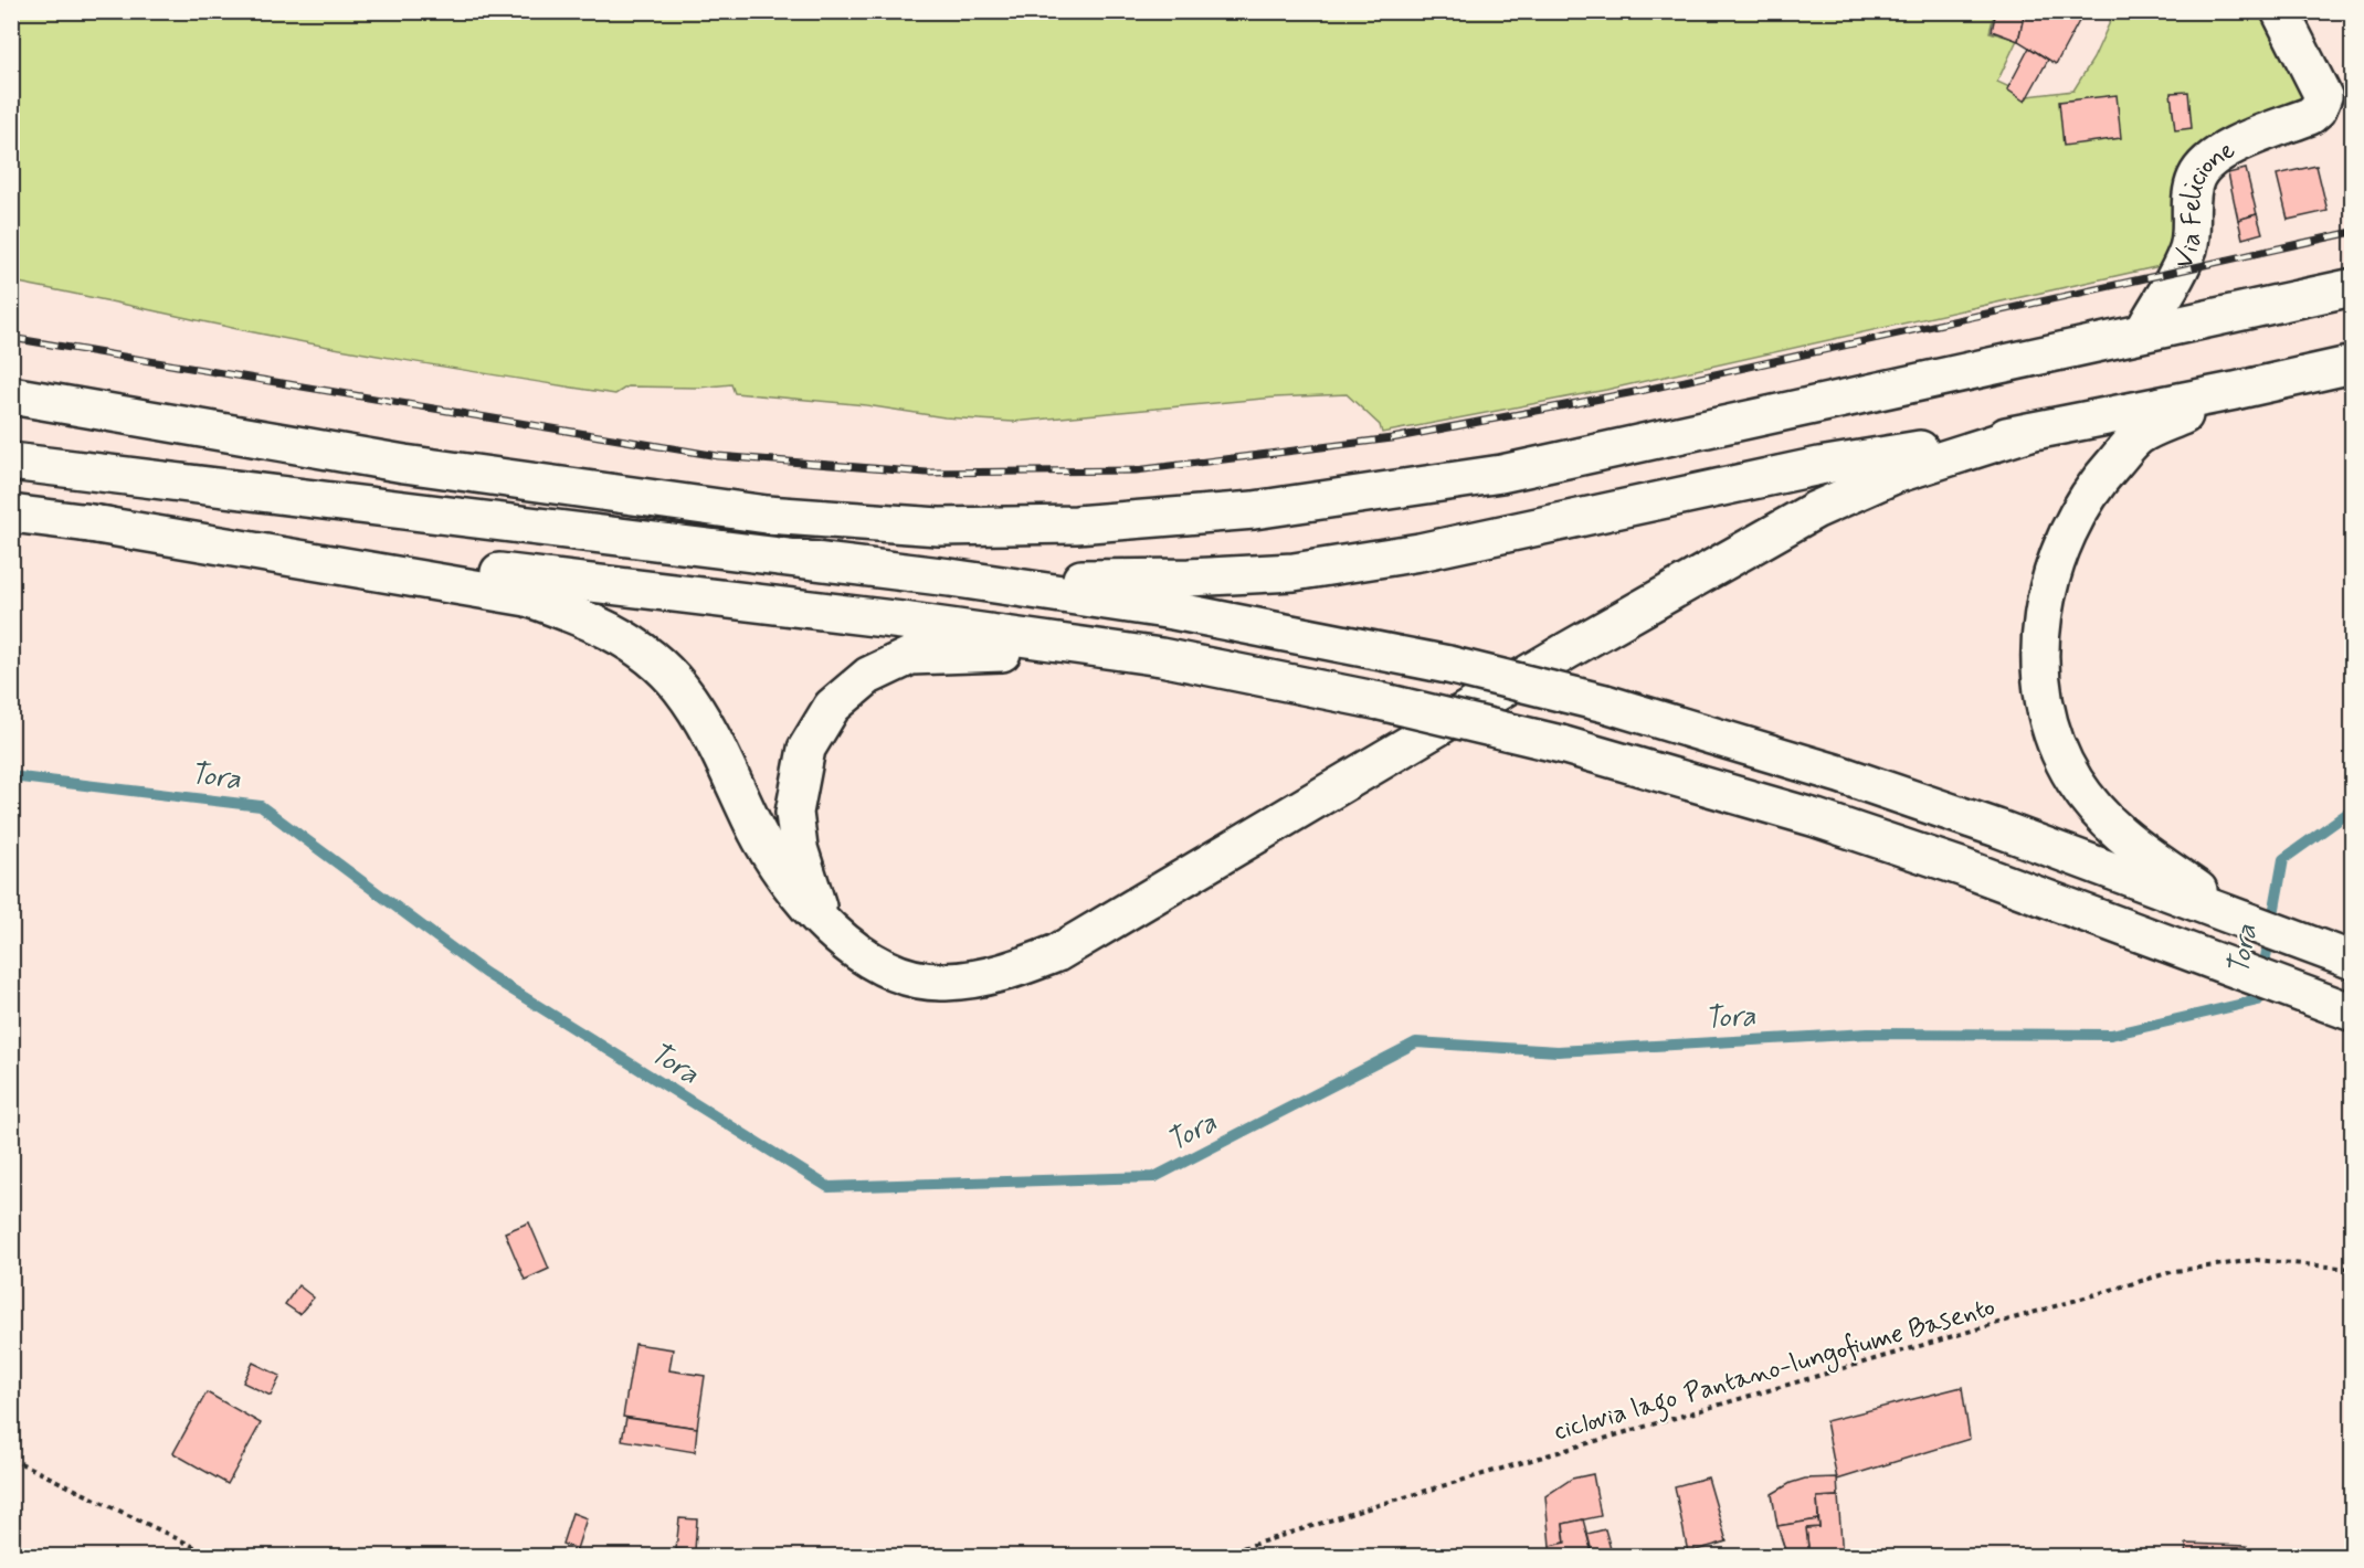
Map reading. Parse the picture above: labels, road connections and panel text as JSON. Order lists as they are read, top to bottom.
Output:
{
  "streets": {
    "main road": ["Via Felicione"],
    "path": ["ciclovia lago Pantano-lungofiume Basento"]
  },
  "water": ["Tora"]
}
